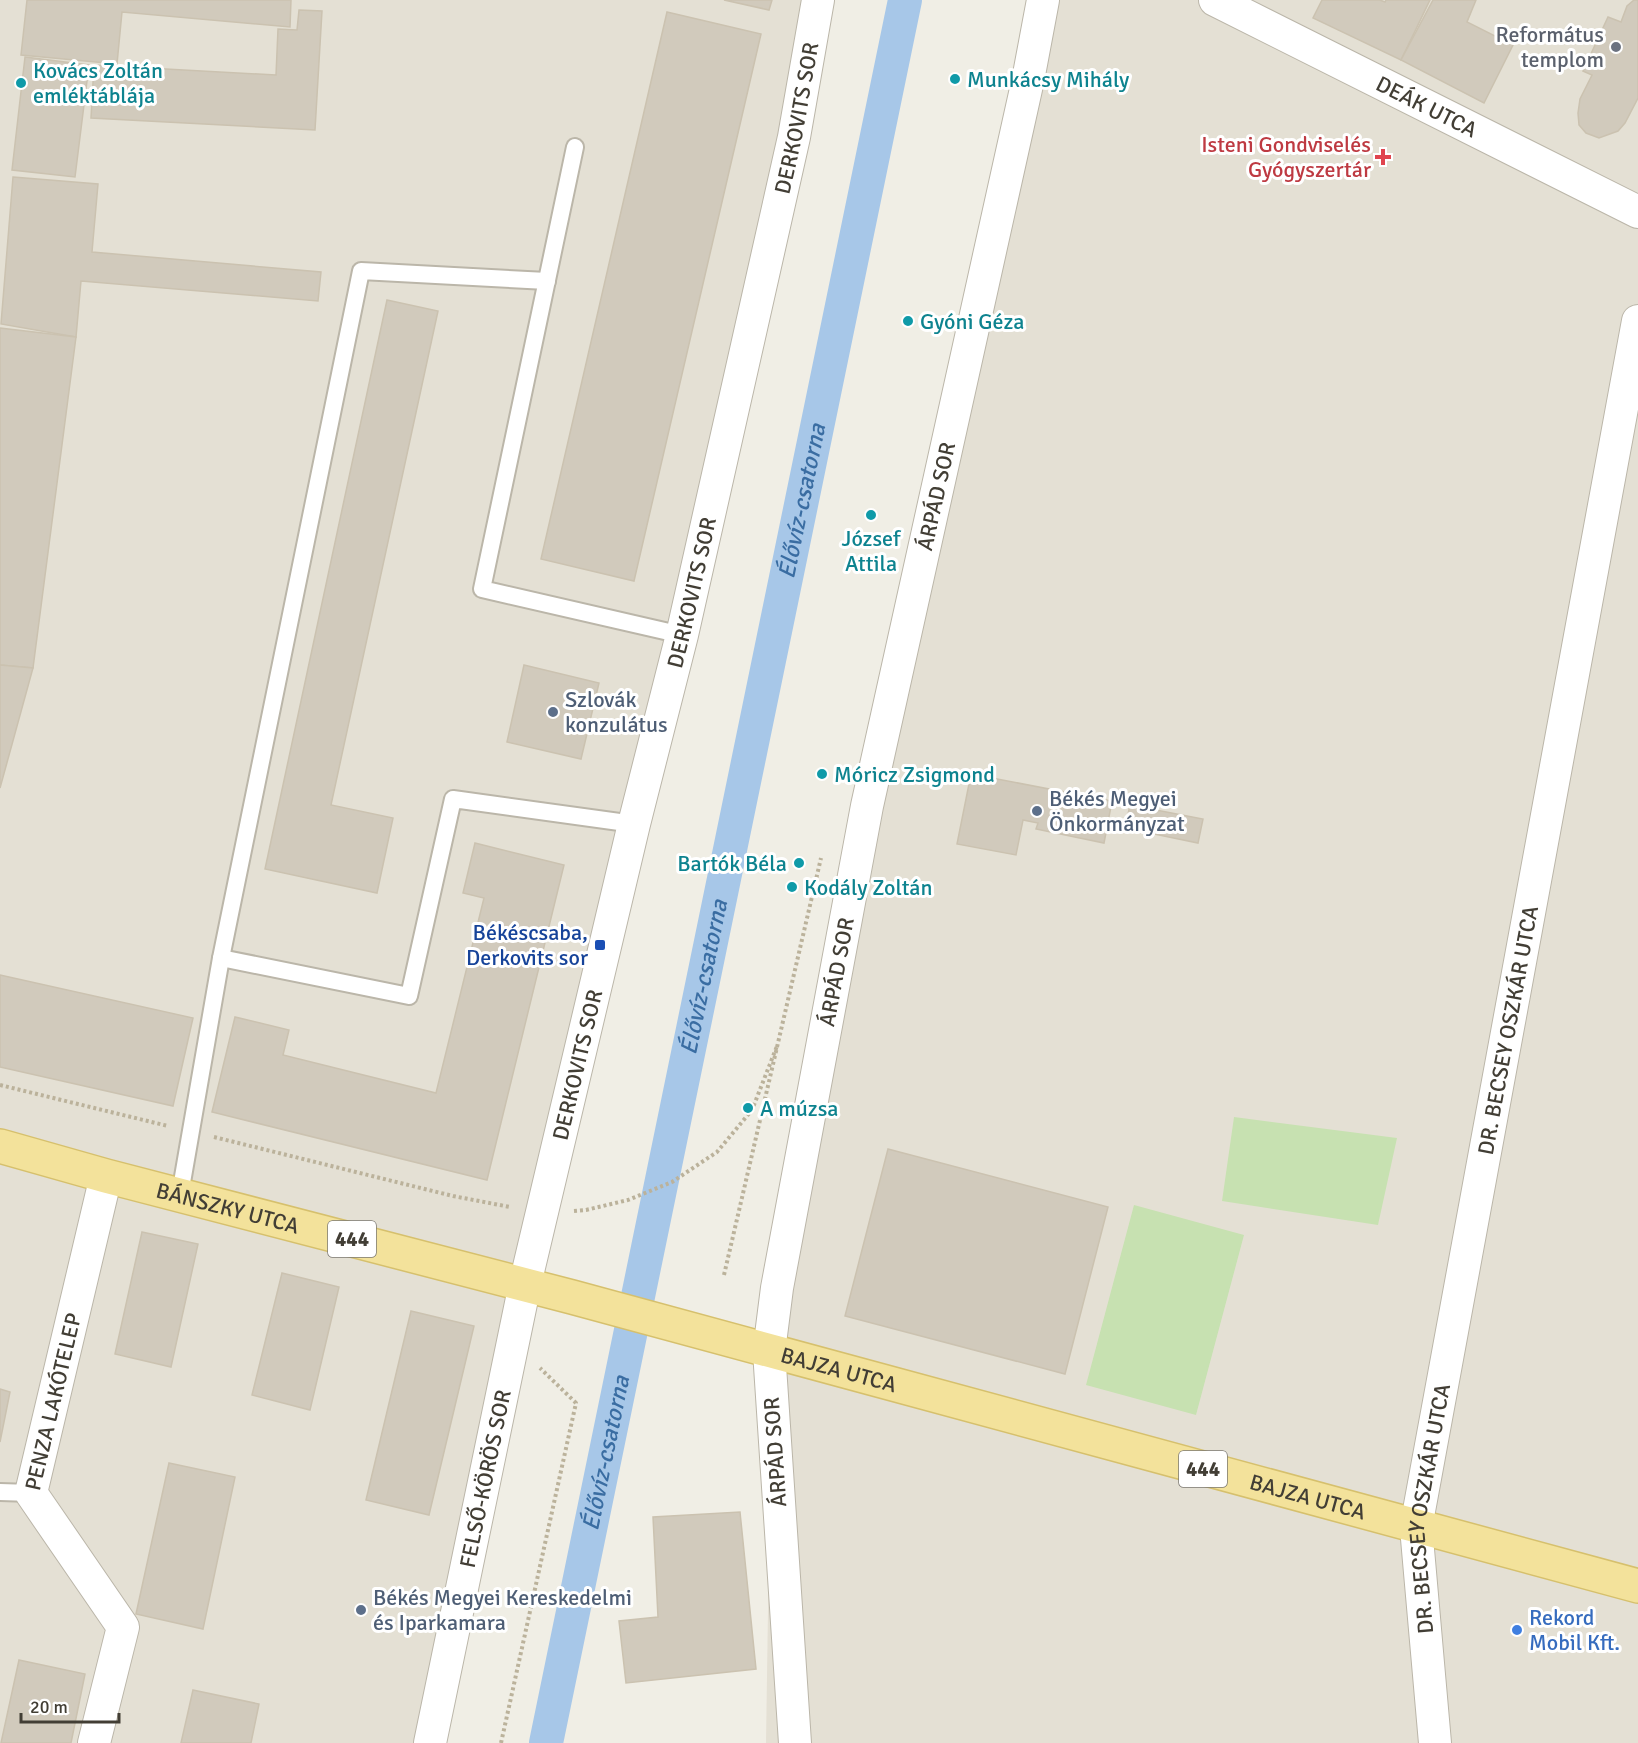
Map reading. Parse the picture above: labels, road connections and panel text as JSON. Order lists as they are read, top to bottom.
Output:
{
  "streets": {
    "main road": ["BÁNSZKY UTCA", "444", "BAJZA UTCA"],
    "street": [
      "DEÁK UTCA",
      "DERKOVITS SOR",
      "ÁRPÁD SOR",
      "DR. BECSEY OSZKÁR UTCA",
      "PENZA LAKÓTELEP",
      "FELSŐ-KÖRÖS SOR"
    ]
  },
  "crossings": [
    ["DERKOVITS SOR", "BÁNSZKY UTCA"],
    ["DERKOVITS SOR", "444"],
    ["DERKOVITS SOR", "FELSŐ-KÖRÖS SOR"],
    ["ÁRPÁD SOR", "444"],
    ["ÁRPÁD SOR", "BAJZA UTCA"],
    ["DR. BECSEY OSZKÁR UTCA", "BAJZA UTCA"],
    ["BÁNSZKY UTCA", "444"],
    ["BÁNSZKY UTCA", "PENZA LAKÓTELEP"],
    ["BÁNSZKY UTCA", "FELSŐ-KÖRÖS SOR"],
    ["444", "BAJZA UTCA"],
    ["444", "FELSŐ-KÖRÖS SOR"]
  ],
  "water": ["Élővíz-csatorna"],
  "places": {
    "other": [
      "Református templom",
      "Munkácsy Mihály",
      "Kovács Zoltán emléktáblája",
      "Gyóni Géza",
      "József Attila",
      "Szlovák konzulátus",
      "Móricz Zsigmond",
      "Békés Megyei Önkormányzat",
      "Bartók Béla",
      "Kodály Zoltán",
      "A múzsa",
      "Békés Megyei Kereskedelmi és Iparkamara",
      "Rekord Mobil Kft."
    ],
    "health": ["Isteni Gondviselés Gyógyszertár"],
    "transit": ["Békéscsaba, Derkovits sor"]
  },
  "scale_bar": "20 m"
}
